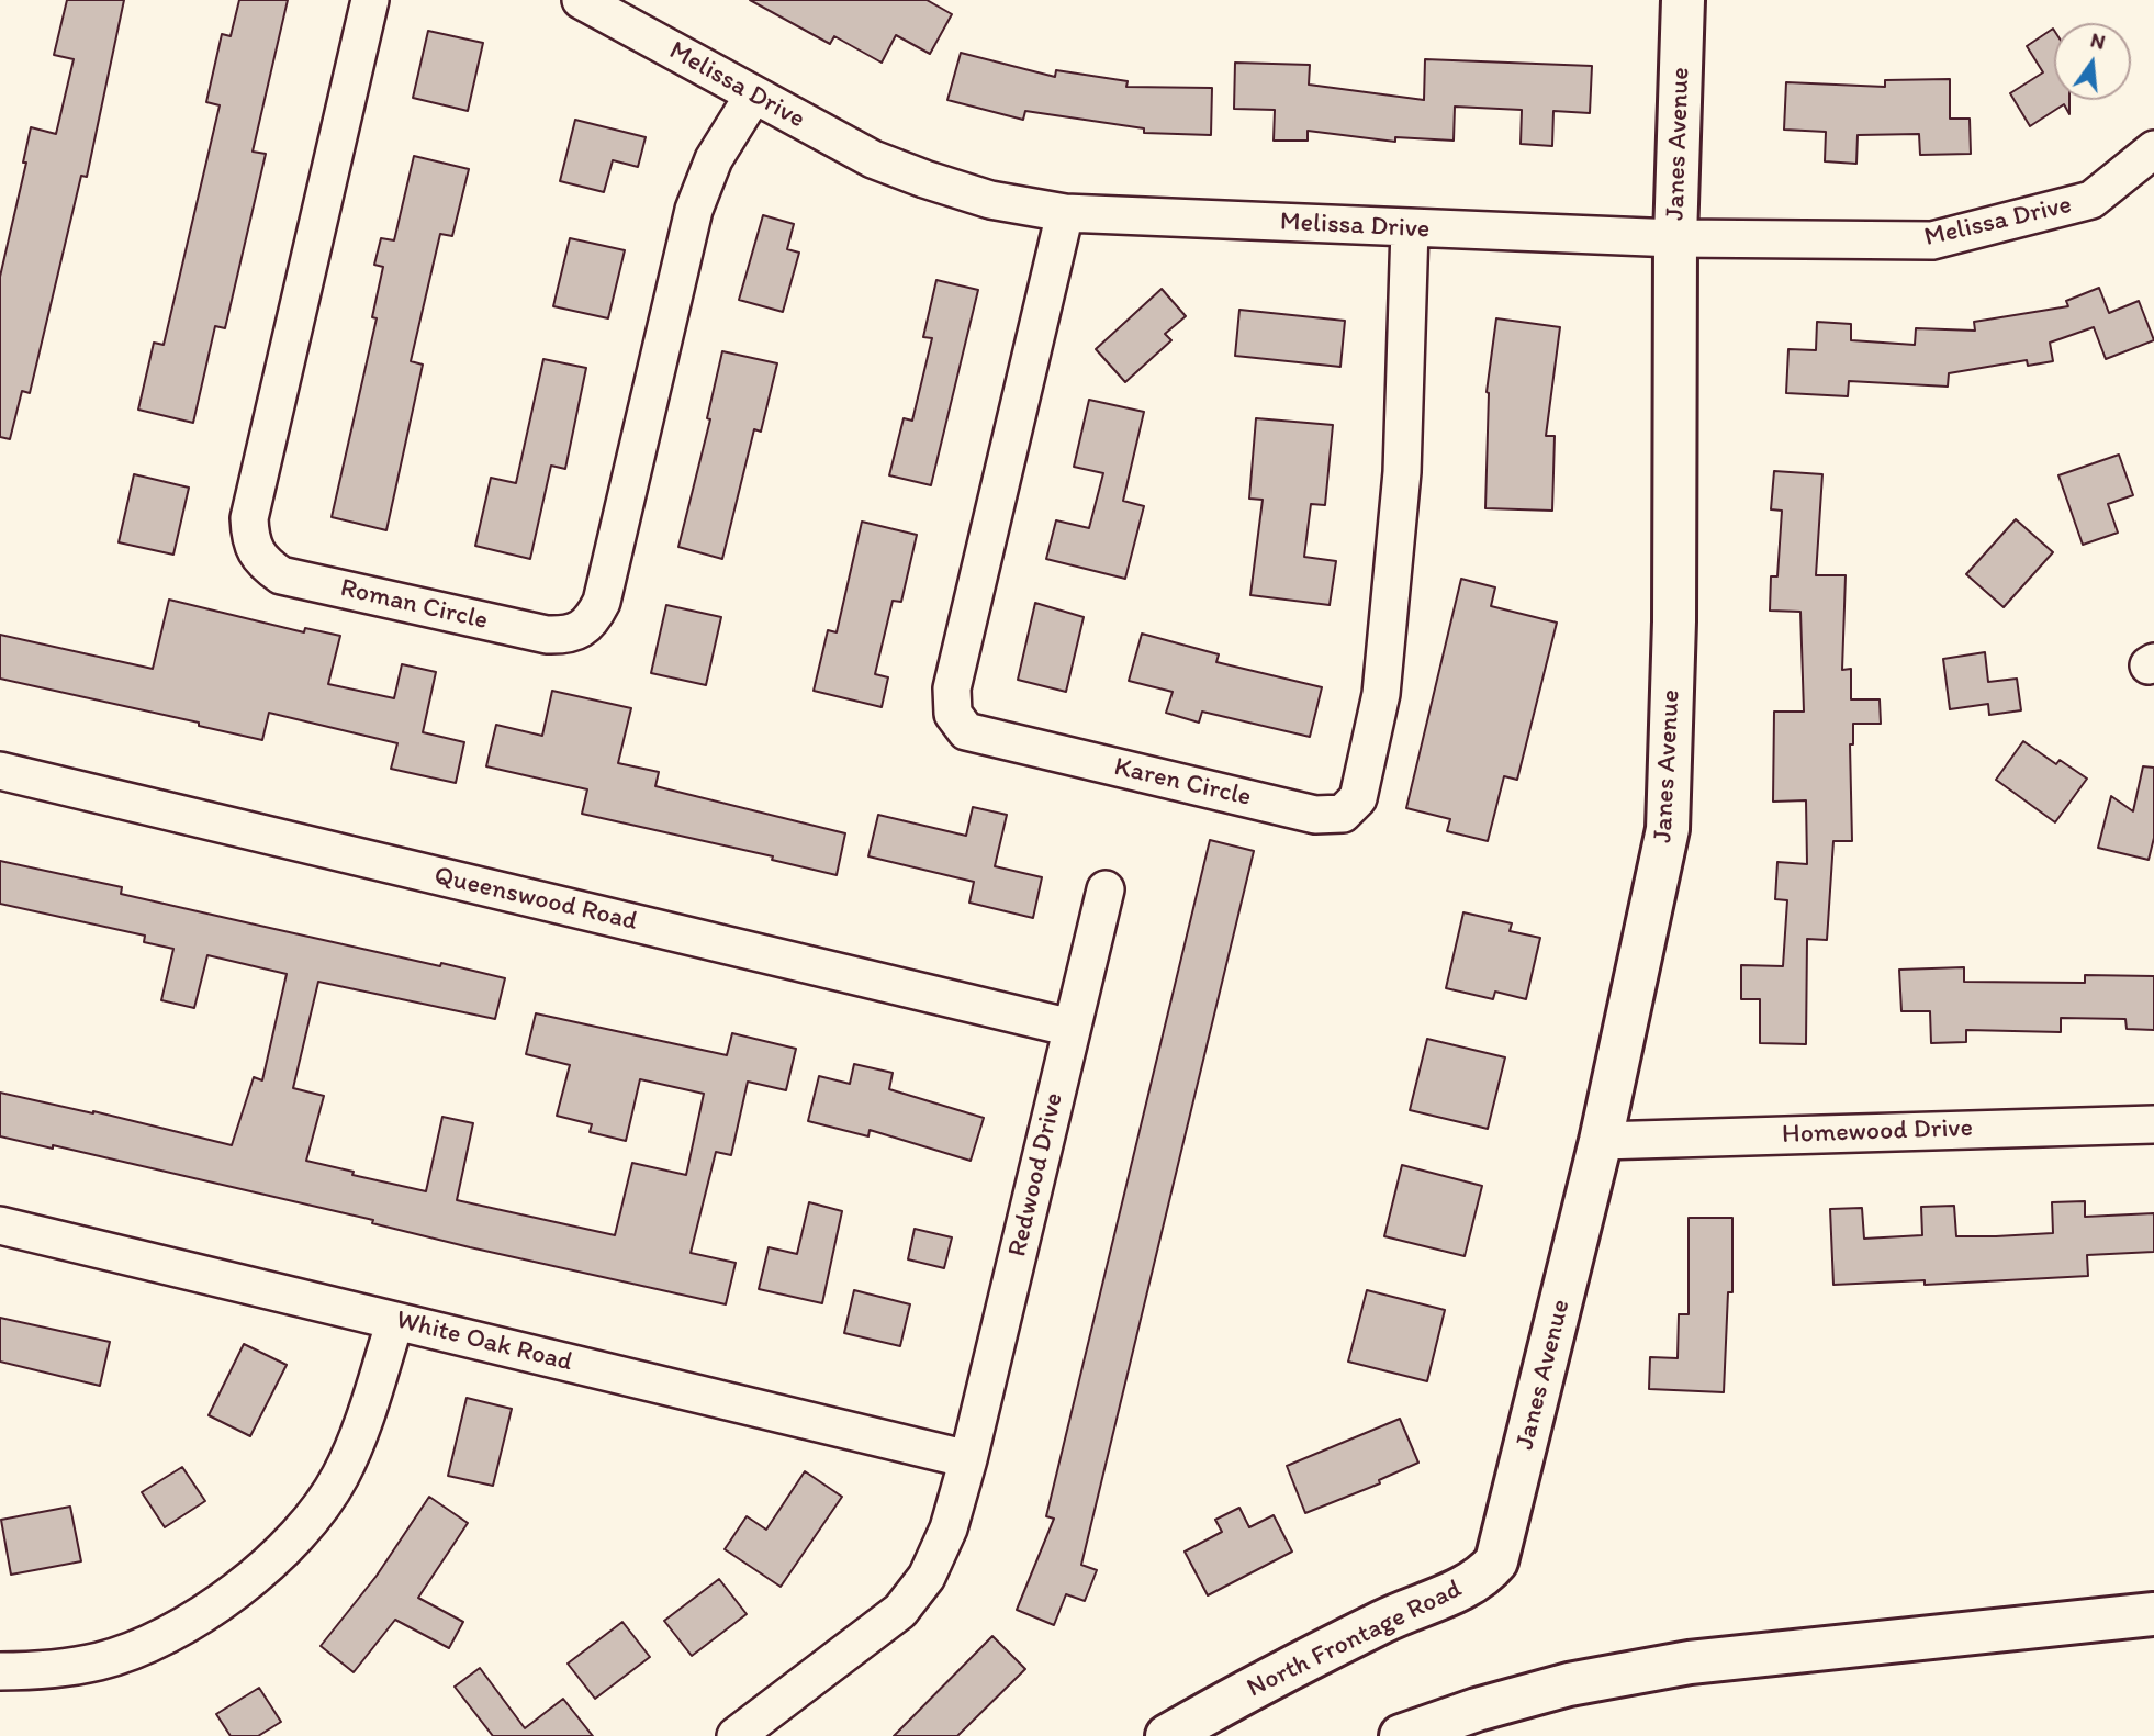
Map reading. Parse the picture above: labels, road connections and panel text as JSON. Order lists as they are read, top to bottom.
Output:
{
  "streets": {
    "main road": ["Janes Avenue", "North Frontage Road"],
    "street": [
      "Melissa Drive",
      "Roman Circle",
      "Karen Circle",
      "Queenswood Road",
      "Homewood Drive",
      "Redwood Drive",
      "White Oak Road"
    ]
  },
  "crossings": [
    ["Melissa Drive", "Janes Avenue"],
    ["Melissa Drive", "Roman Circle"],
    ["Melissa Drive", "Karen Circle"],
    ["Janes Avenue", "Homewood Drive"],
    ["Janes Avenue", "North Frontage Road"],
    ["Queenswood Road", "Redwood Drive"],
    ["Redwood Drive", "White Oak Road"]
  ],
  "north": "top"
}
